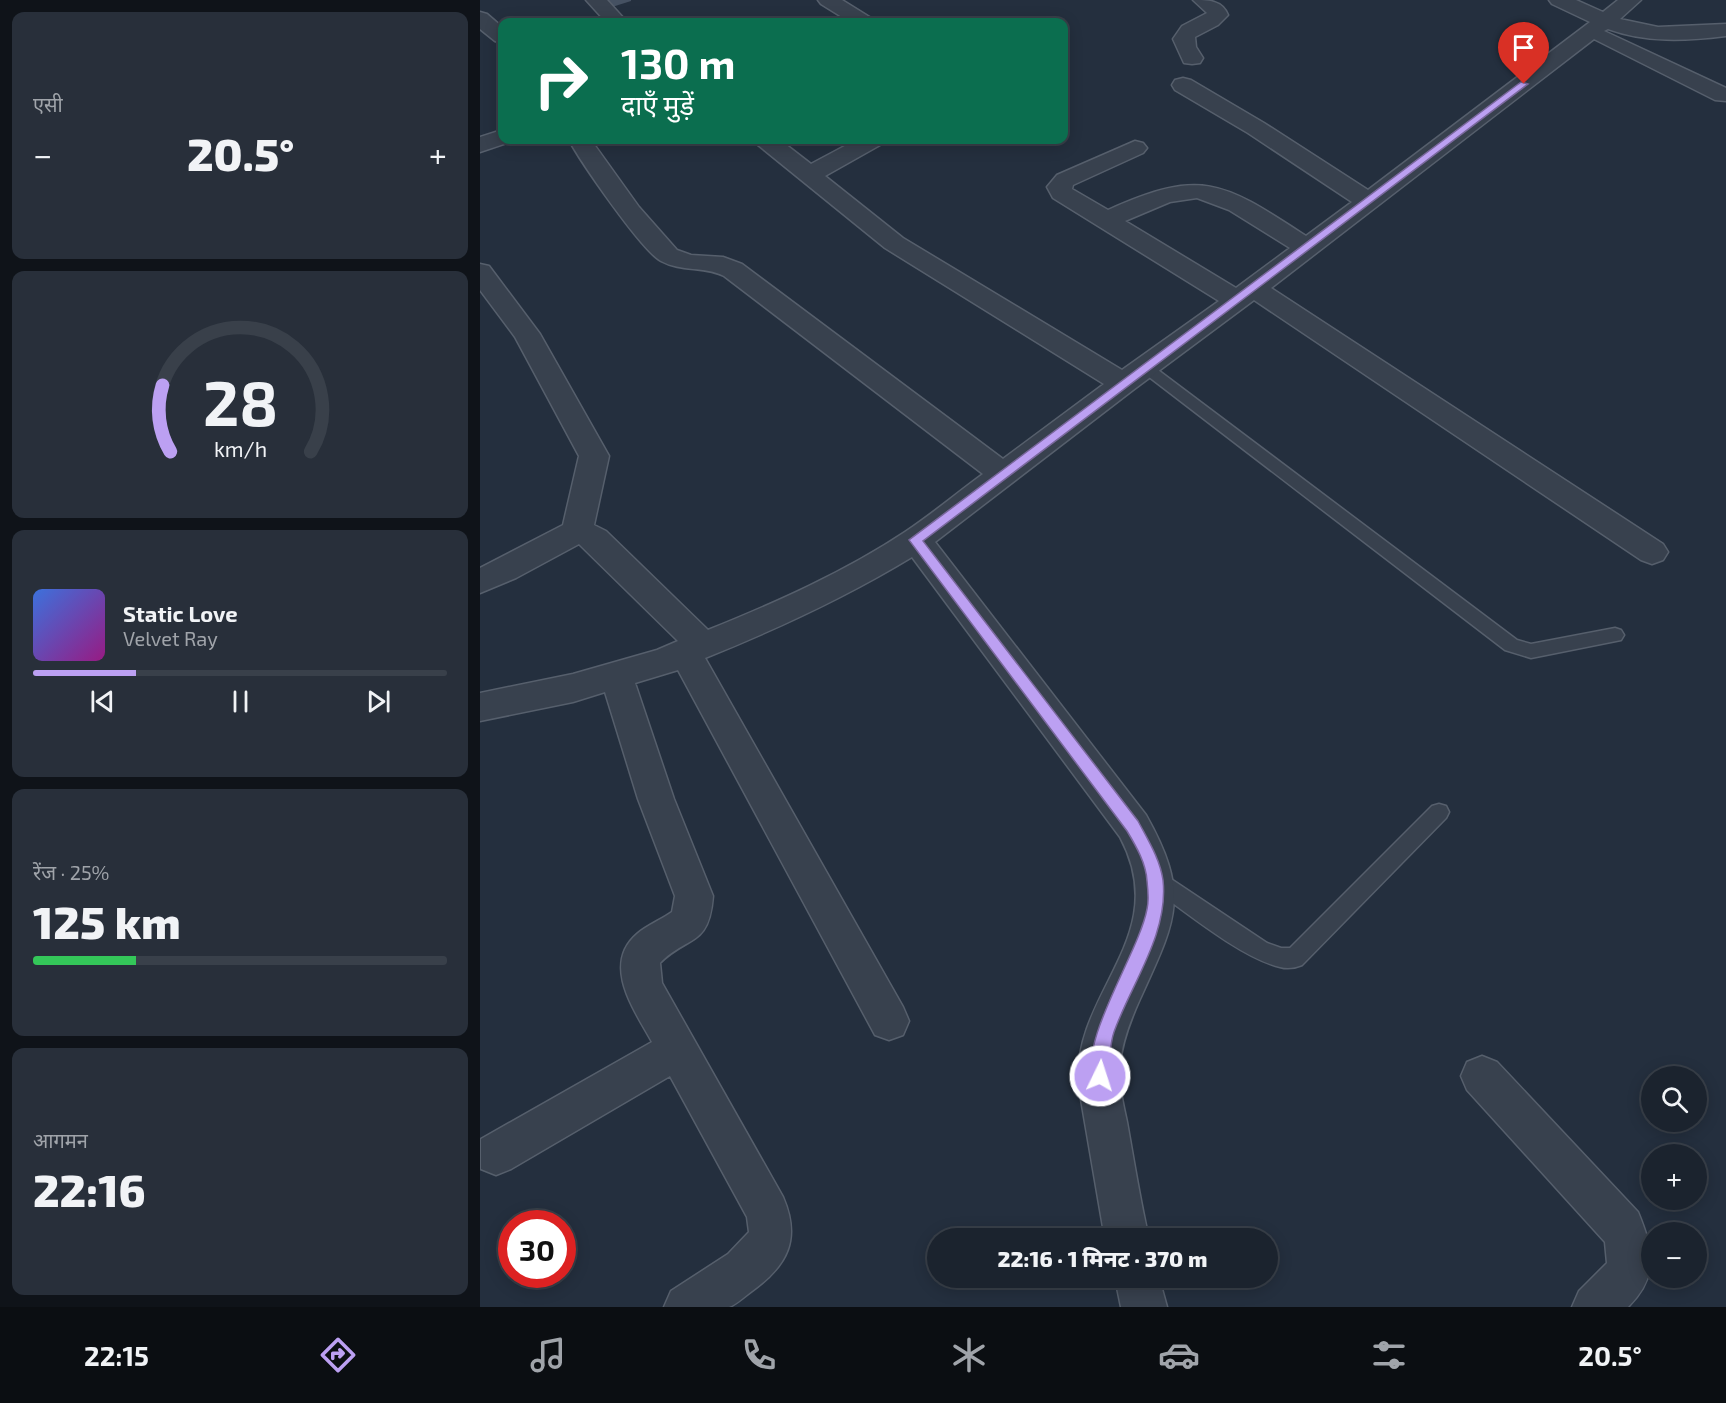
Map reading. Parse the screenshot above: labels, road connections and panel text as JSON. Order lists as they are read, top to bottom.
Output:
{
  "page": {
    "tile": [
      "एसी",
      ["रेंज · 25%", "125 km"],
      ["आगमन", "22:16"]
    ],
    "turn": ["130 m", "दाएँ मुड़ें"],
    "heat": ["−", "20.5°", "+"],
    "song": ["Static Love", "Velvet Ray"],
    "map_buttons": ["+", "−"],
    "limit": "30",
    "trip": "22:16 · 1 मिनट · 370 m",
    "tabs": ["22:15", "20.5°"],
    "gauge": ["28", "km/h"]
  }
}
